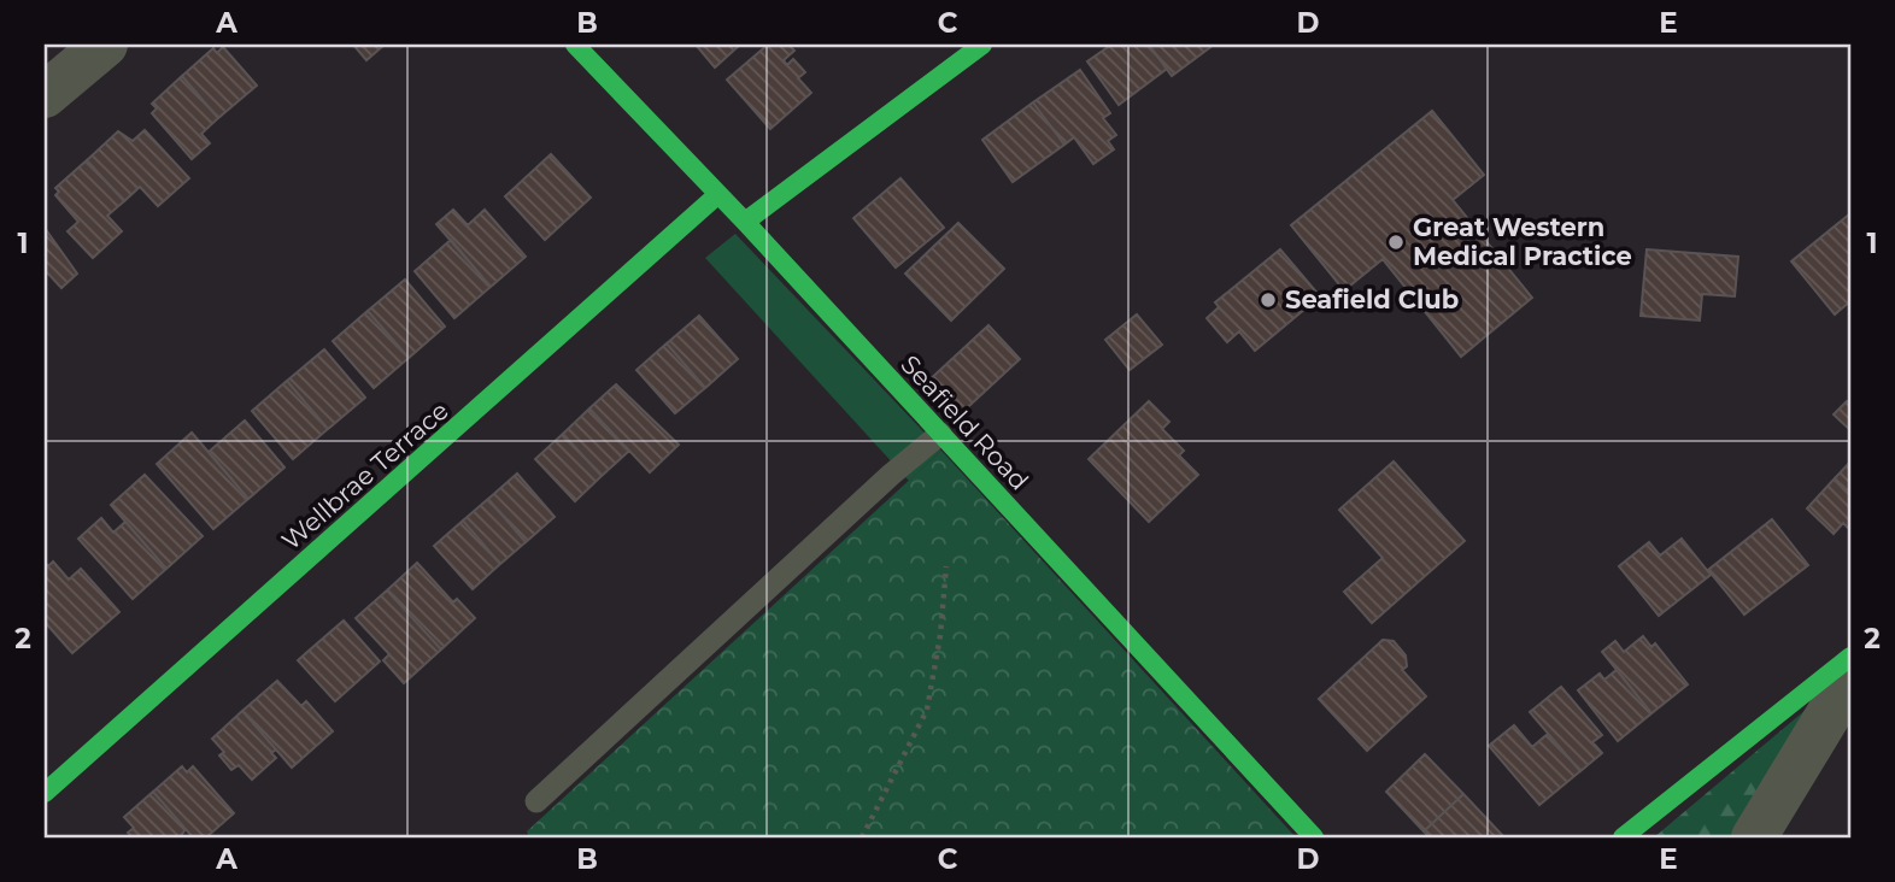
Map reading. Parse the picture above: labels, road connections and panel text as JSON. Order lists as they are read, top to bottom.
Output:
{
  "streets": {
    "street": ["Seafield Road", "Wellbrae Terrace"]
  },
  "crossings": [
    ["Seafield Road", "Wellbrae Terrace"]
  ],
  "places": ["Great Western Medical Practice", "Seafield Club"],
  "grid": {
    "columns": [
      "A",
      "B",
      "C",
      "D",
      "E"
    ],
    "rows": ["1", "2"]
  }
}
